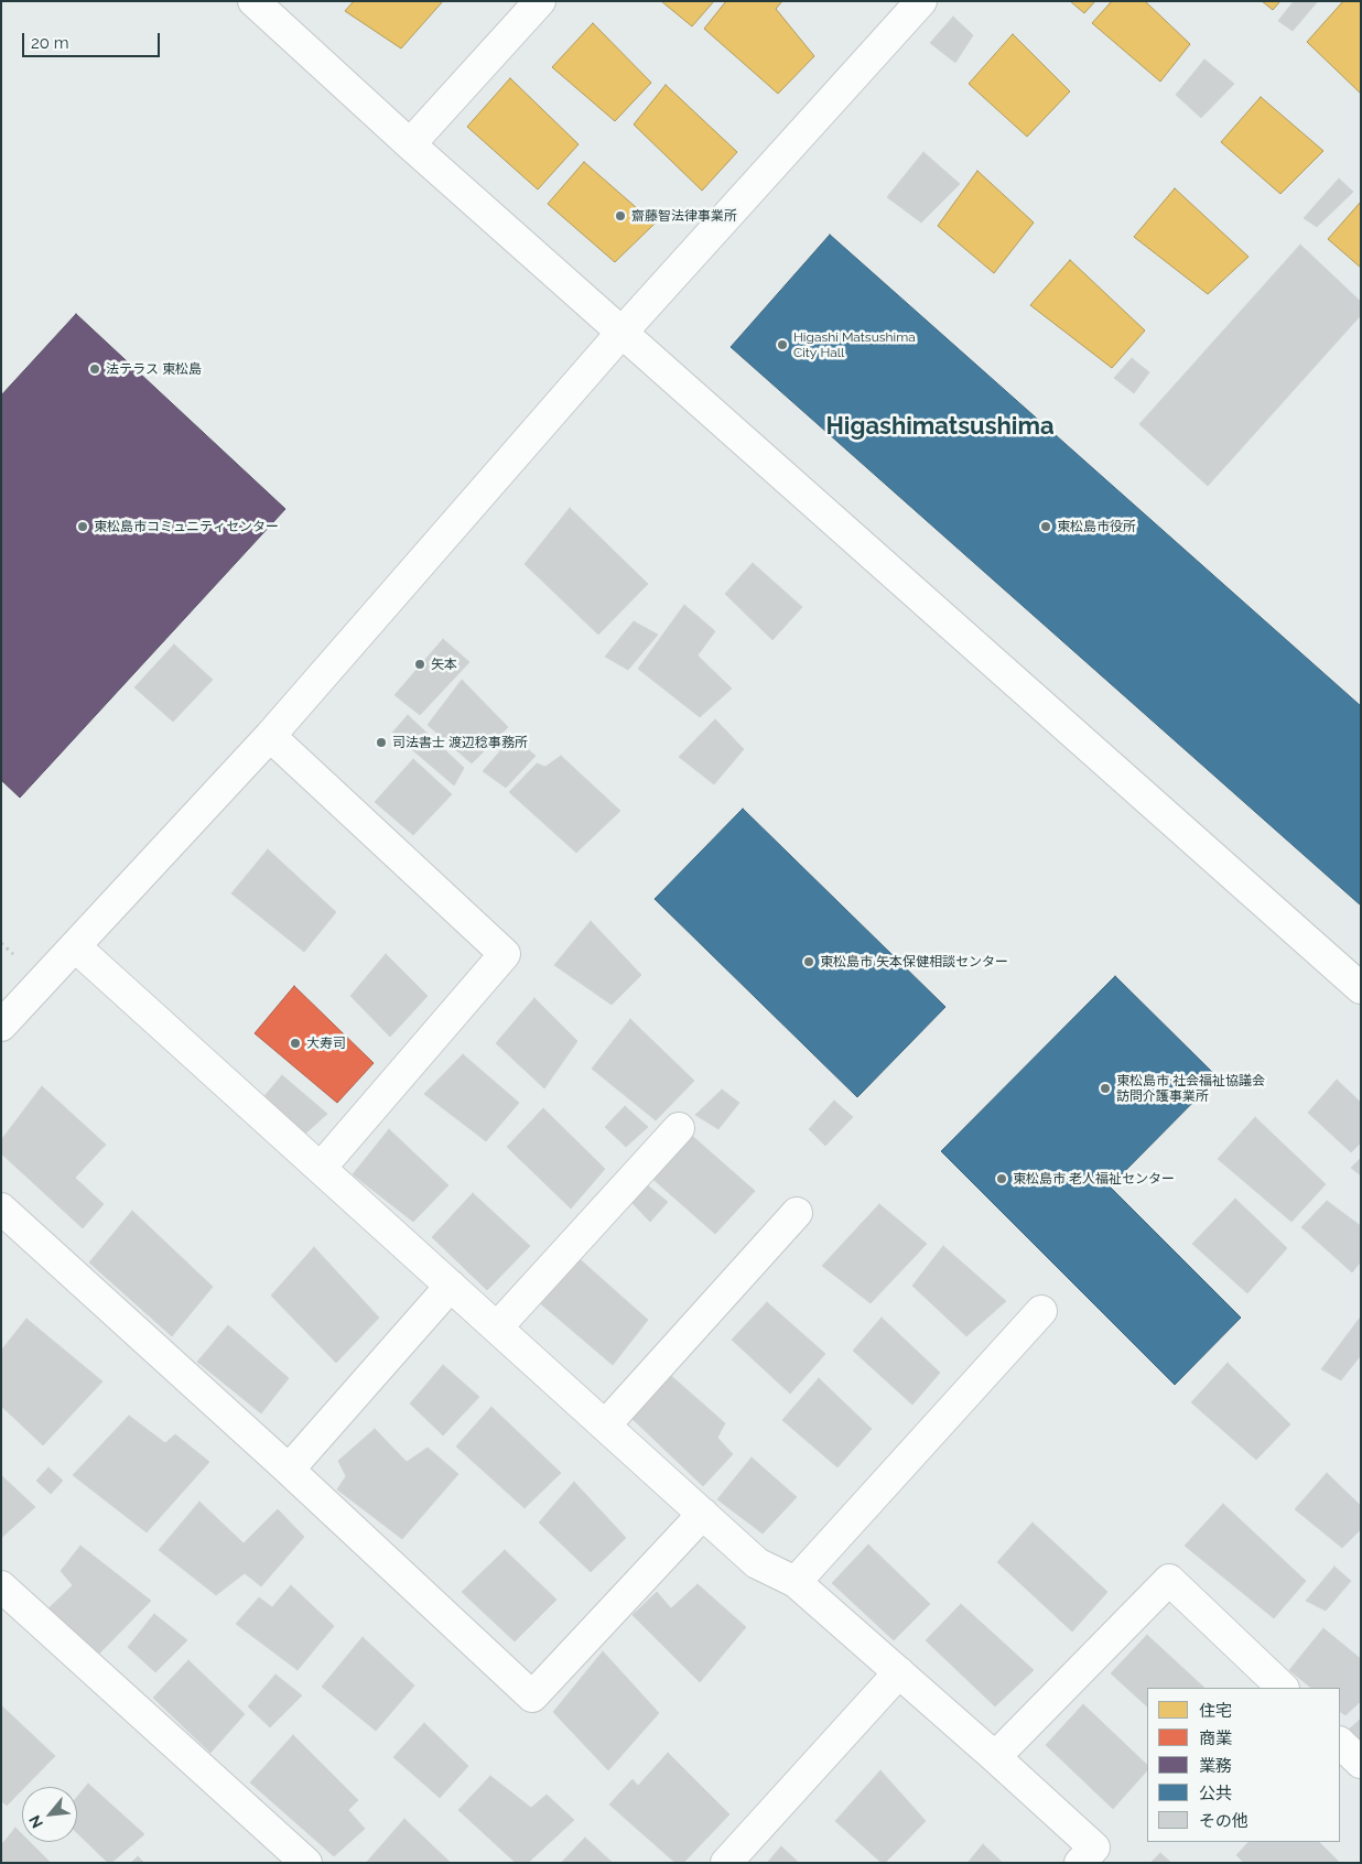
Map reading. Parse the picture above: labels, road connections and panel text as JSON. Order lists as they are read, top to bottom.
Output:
{
  "districts": ["Higashimatsushima"],
  "places": [
    "齋藤智法律事業所",
    "Higashi Matsushima City Hall",
    "法テラス 東松島",
    "東松島市コミュニティセンター",
    "東松島市役所",
    "矢本",
    "司法書士 渡辺稔事務所",
    "東松島市 矢本保健相談センター",
    "大寿司",
    "東松島市 社会福祉協議会 訪問介護事業所",
    "東松島市 老人福祉センター"
  ],
  "legend": [
    "住宅",
    "商業",
    "業務",
    "公共",
    "その他"
  ],
  "scale_bar": "20 m",
  "north": "bottom left"
}
